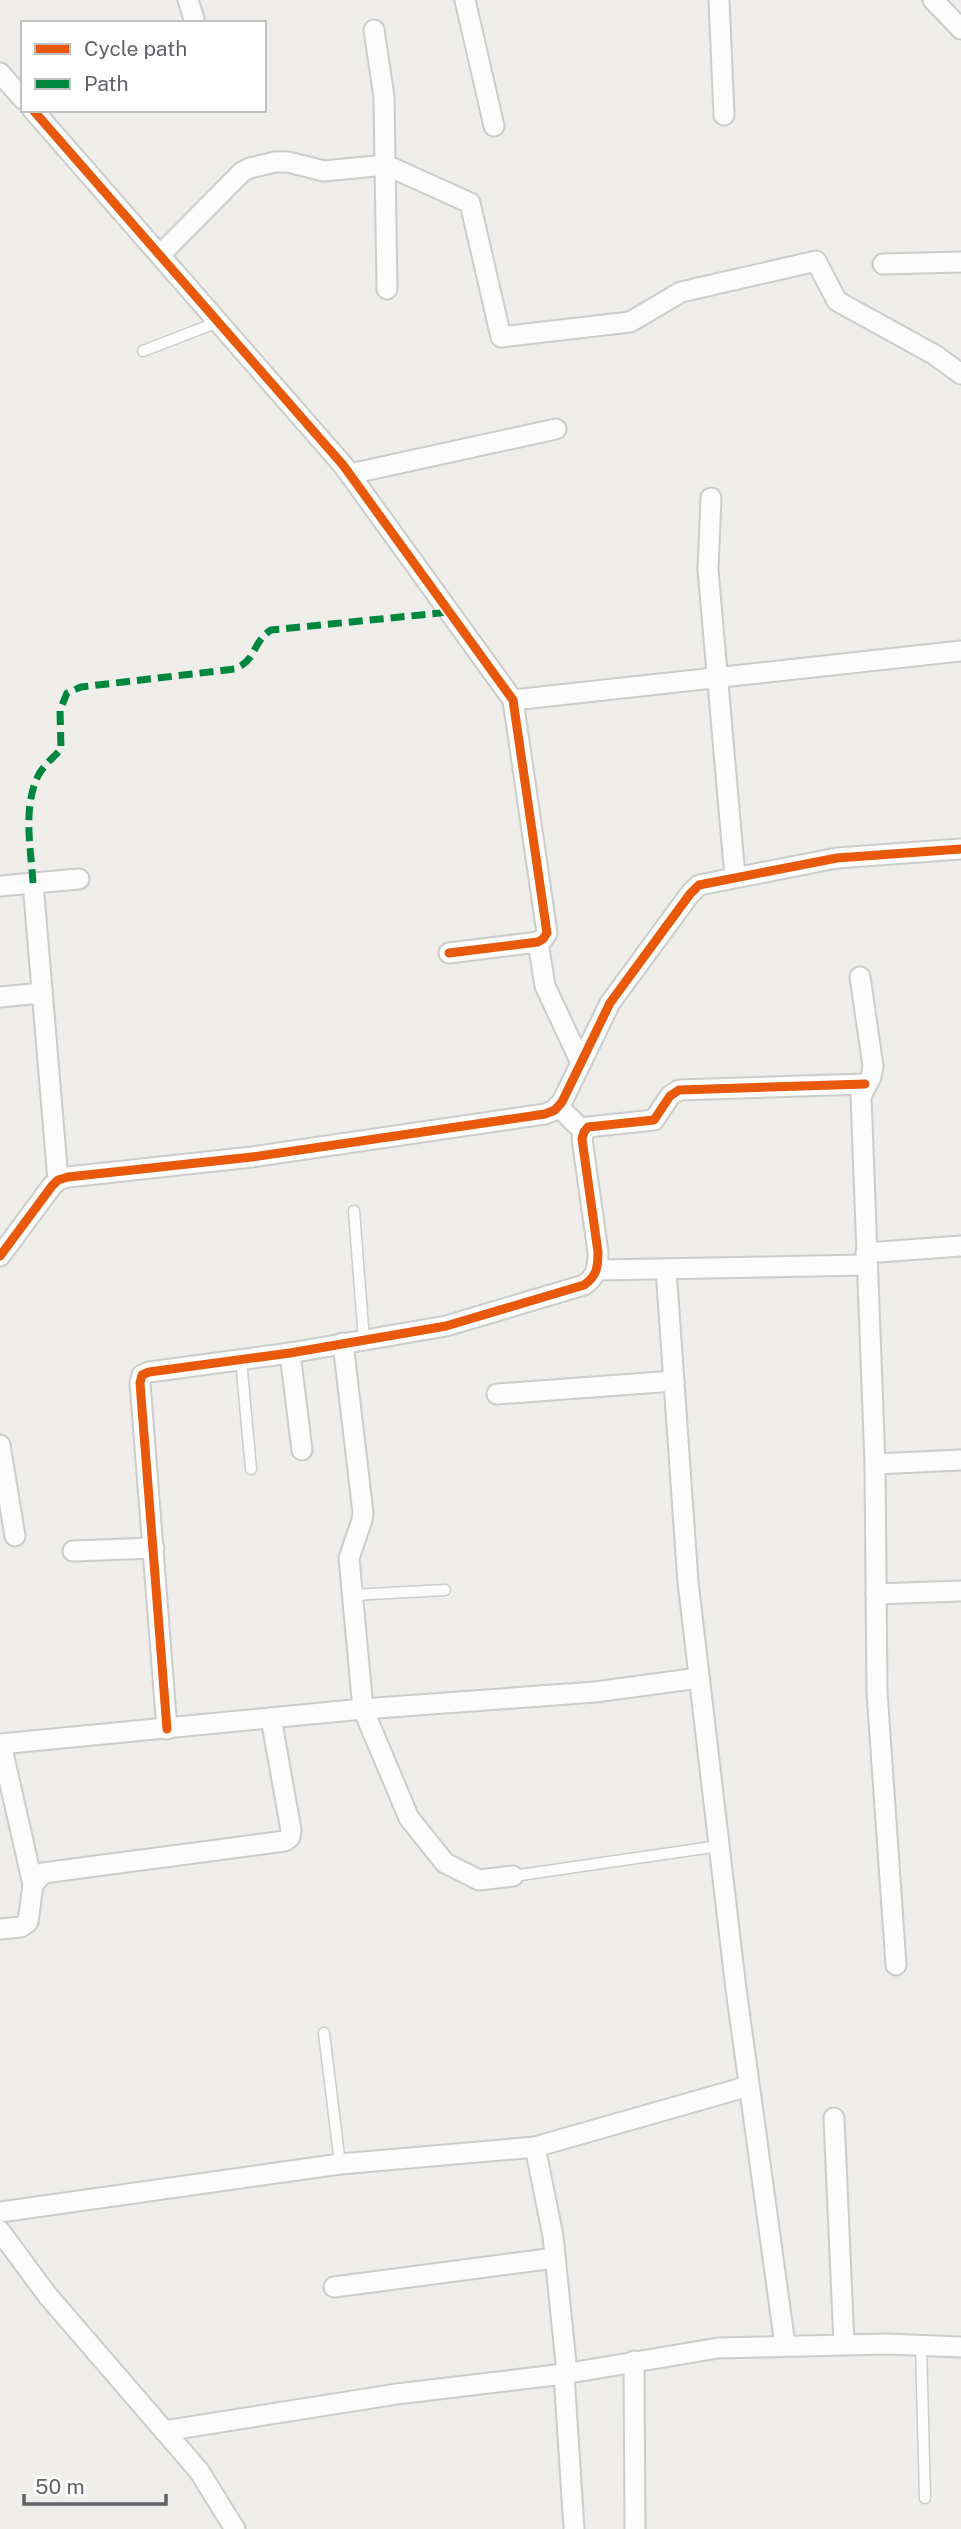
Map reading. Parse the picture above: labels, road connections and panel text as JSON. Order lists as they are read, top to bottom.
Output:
{
  "legend": ["Cycle path", "Path"],
  "scale_bar": "50 m"
}
